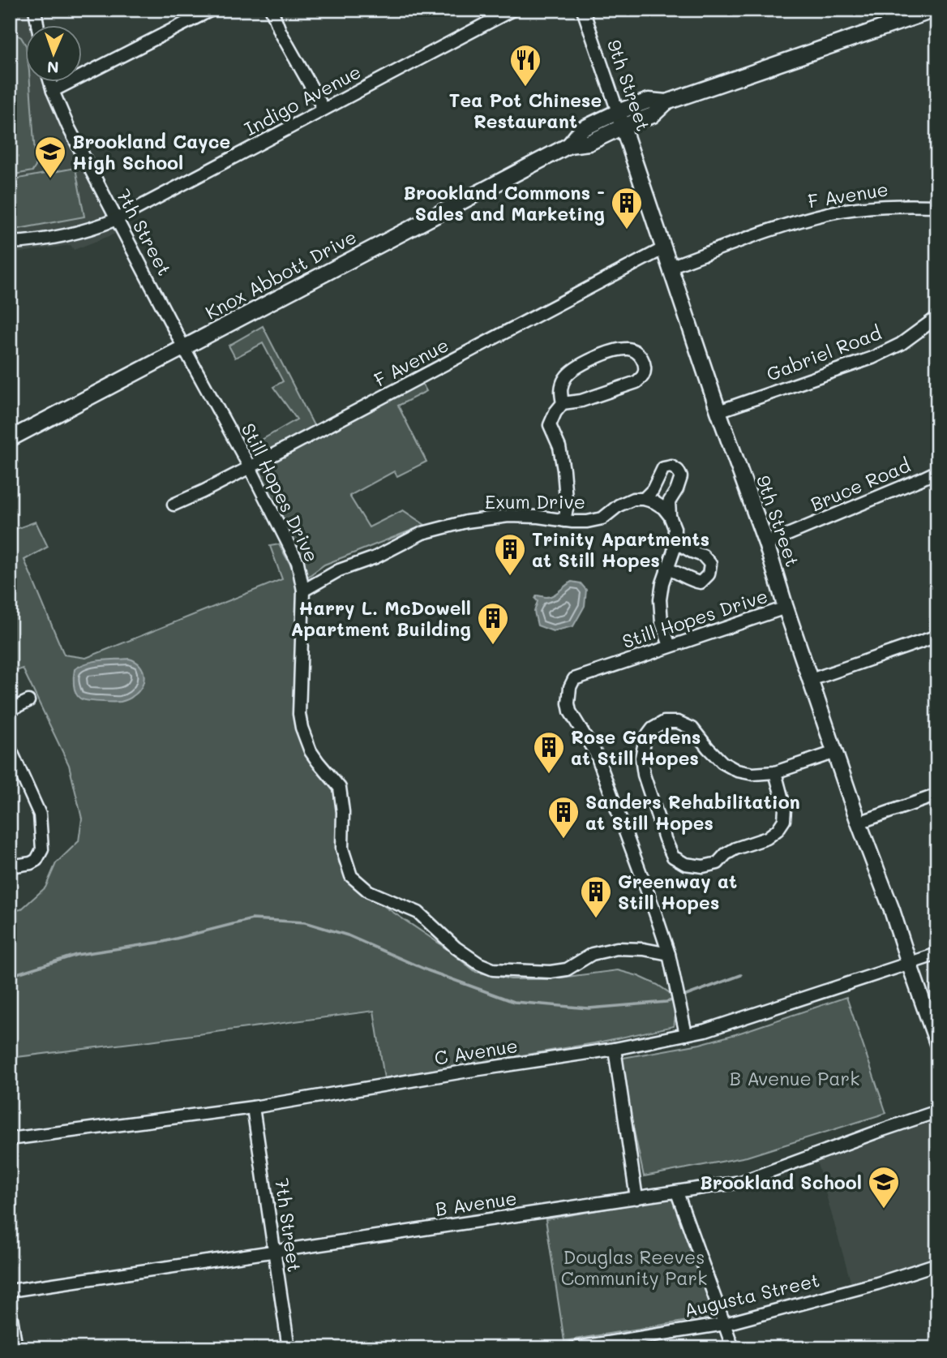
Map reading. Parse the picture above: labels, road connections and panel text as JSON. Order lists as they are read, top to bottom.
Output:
{
  "streets": {
    "main road": ["9th Street", "Knox Abbott Drive"],
    "street": [
      "Indigo Avenue",
      "F Avenue",
      "7th Street",
      "Gabriel Road",
      "Bruce Road",
      "Still Hopes Drive",
      "Exum Drive",
      "C Avenue",
      "B Avenue",
      "Augusta Street"
    ]
  },
  "crossings": [
    ["9th Street", "F Avenue"],
    ["9th Street", "Knox Abbott Drive"],
    ["9th Street", "Gabriel Road"],
    ["9th Street", "Bruce Road"],
    ["9th Street", "Still Hopes Drive"],
    ["9th Street", "C Avenue"],
    ["Indigo Avenue", "7th Street"],
    ["F Avenue", "Still Hopes Drive"],
    ["7th Street", "Knox Abbott Drive"],
    ["7th Street", "Still Hopes Drive"],
    ["7th Street", "C Avenue"],
    ["7th Street", "B Avenue"],
    ["Knox Abbott Drive", "Still Hopes Drive"],
    ["Still Hopes Drive", "Exum Drive"],
    ["Still Hopes Drive", "C Avenue"]
  ],
  "parks": ["B Avenue Park", "Douglas Reeves Community Park"],
  "places": {
    "restaurant": ["Tea Pot Chinese Restaurant"],
    "school or university": ["Brookland Cayce High School", "Brookland School"],
    "building": [
      "Brookland Commons - Sales and Marketing",
      "Trinity Apartments at Still Hopes",
      "Harry L. McDowell Apartment Building",
      "Rose Gardens at Still Hopes",
      "Sanders Rehabilitation at Still Hopes",
      "Greenway at Still Hopes"
    ]
  },
  "north": "bottom"
}
